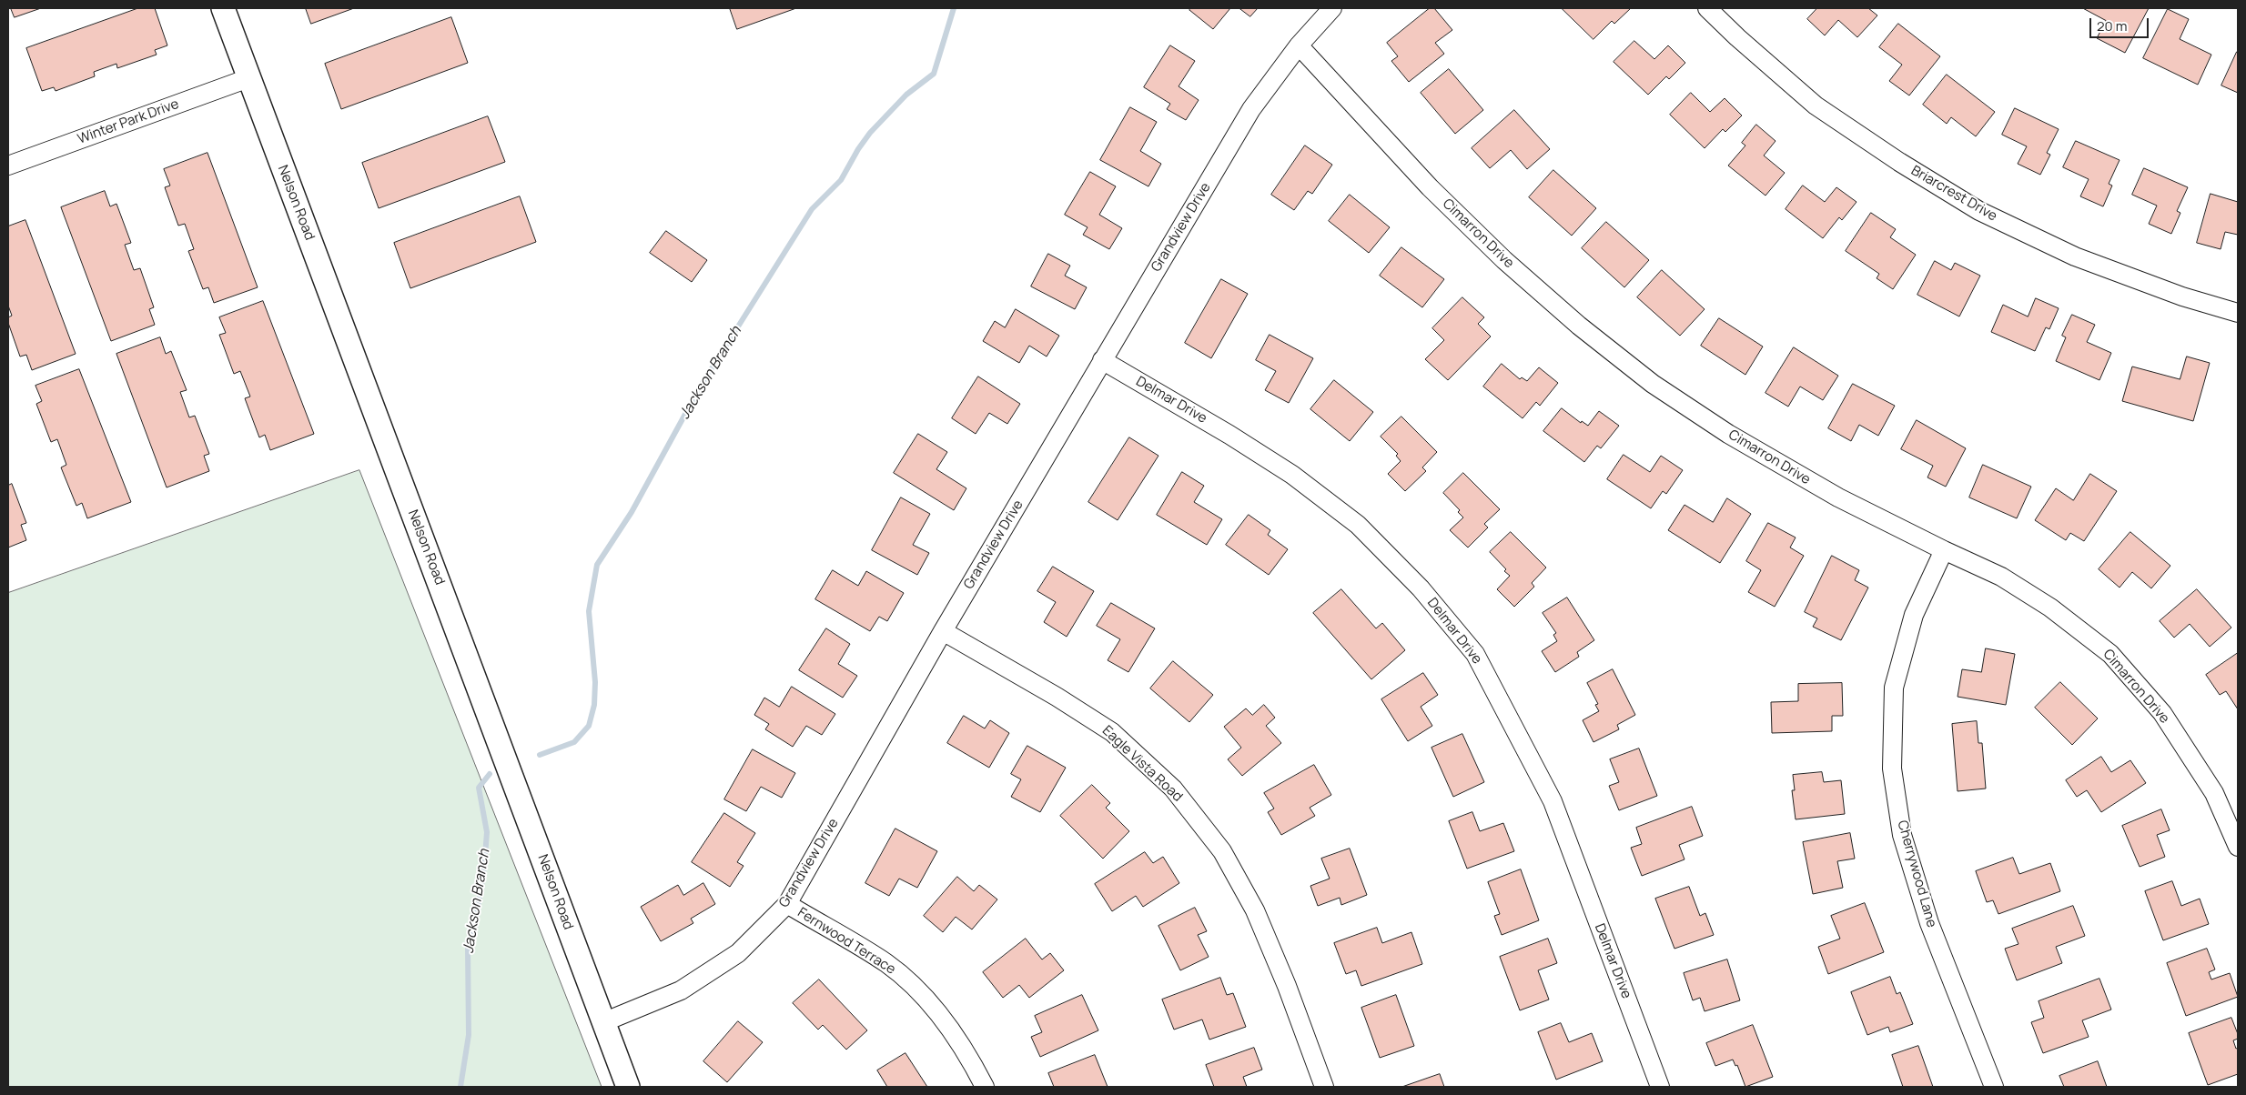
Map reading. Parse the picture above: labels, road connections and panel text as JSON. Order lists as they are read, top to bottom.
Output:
{
  "streets": {
    "street": [
      "Winter Park Drive",
      "Briarcrest Drive",
      "Nelson Road",
      "Grandview Drive",
      "Cimarron Drive",
      "Delmar Drive",
      "Eagle Vista Road",
      "Cherrywood Lane",
      "Fernwood Terrace"
    ]
  },
  "crossings": [
    ["Winter Park Drive", "Nelson Road"],
    ["Nelson Road", "Grandview Drive"],
    ["Grandview Drive", "Cimarron Drive"],
    ["Grandview Drive", "Delmar Drive"],
    ["Grandview Drive", "Eagle Vista Road"],
    ["Grandview Drive", "Fernwood Terrace"],
    ["Cimarron Drive", "Cherrywood Lane"]
  ],
  "water": ["Jackson Branch"],
  "scale_bar": "20 m"
}
